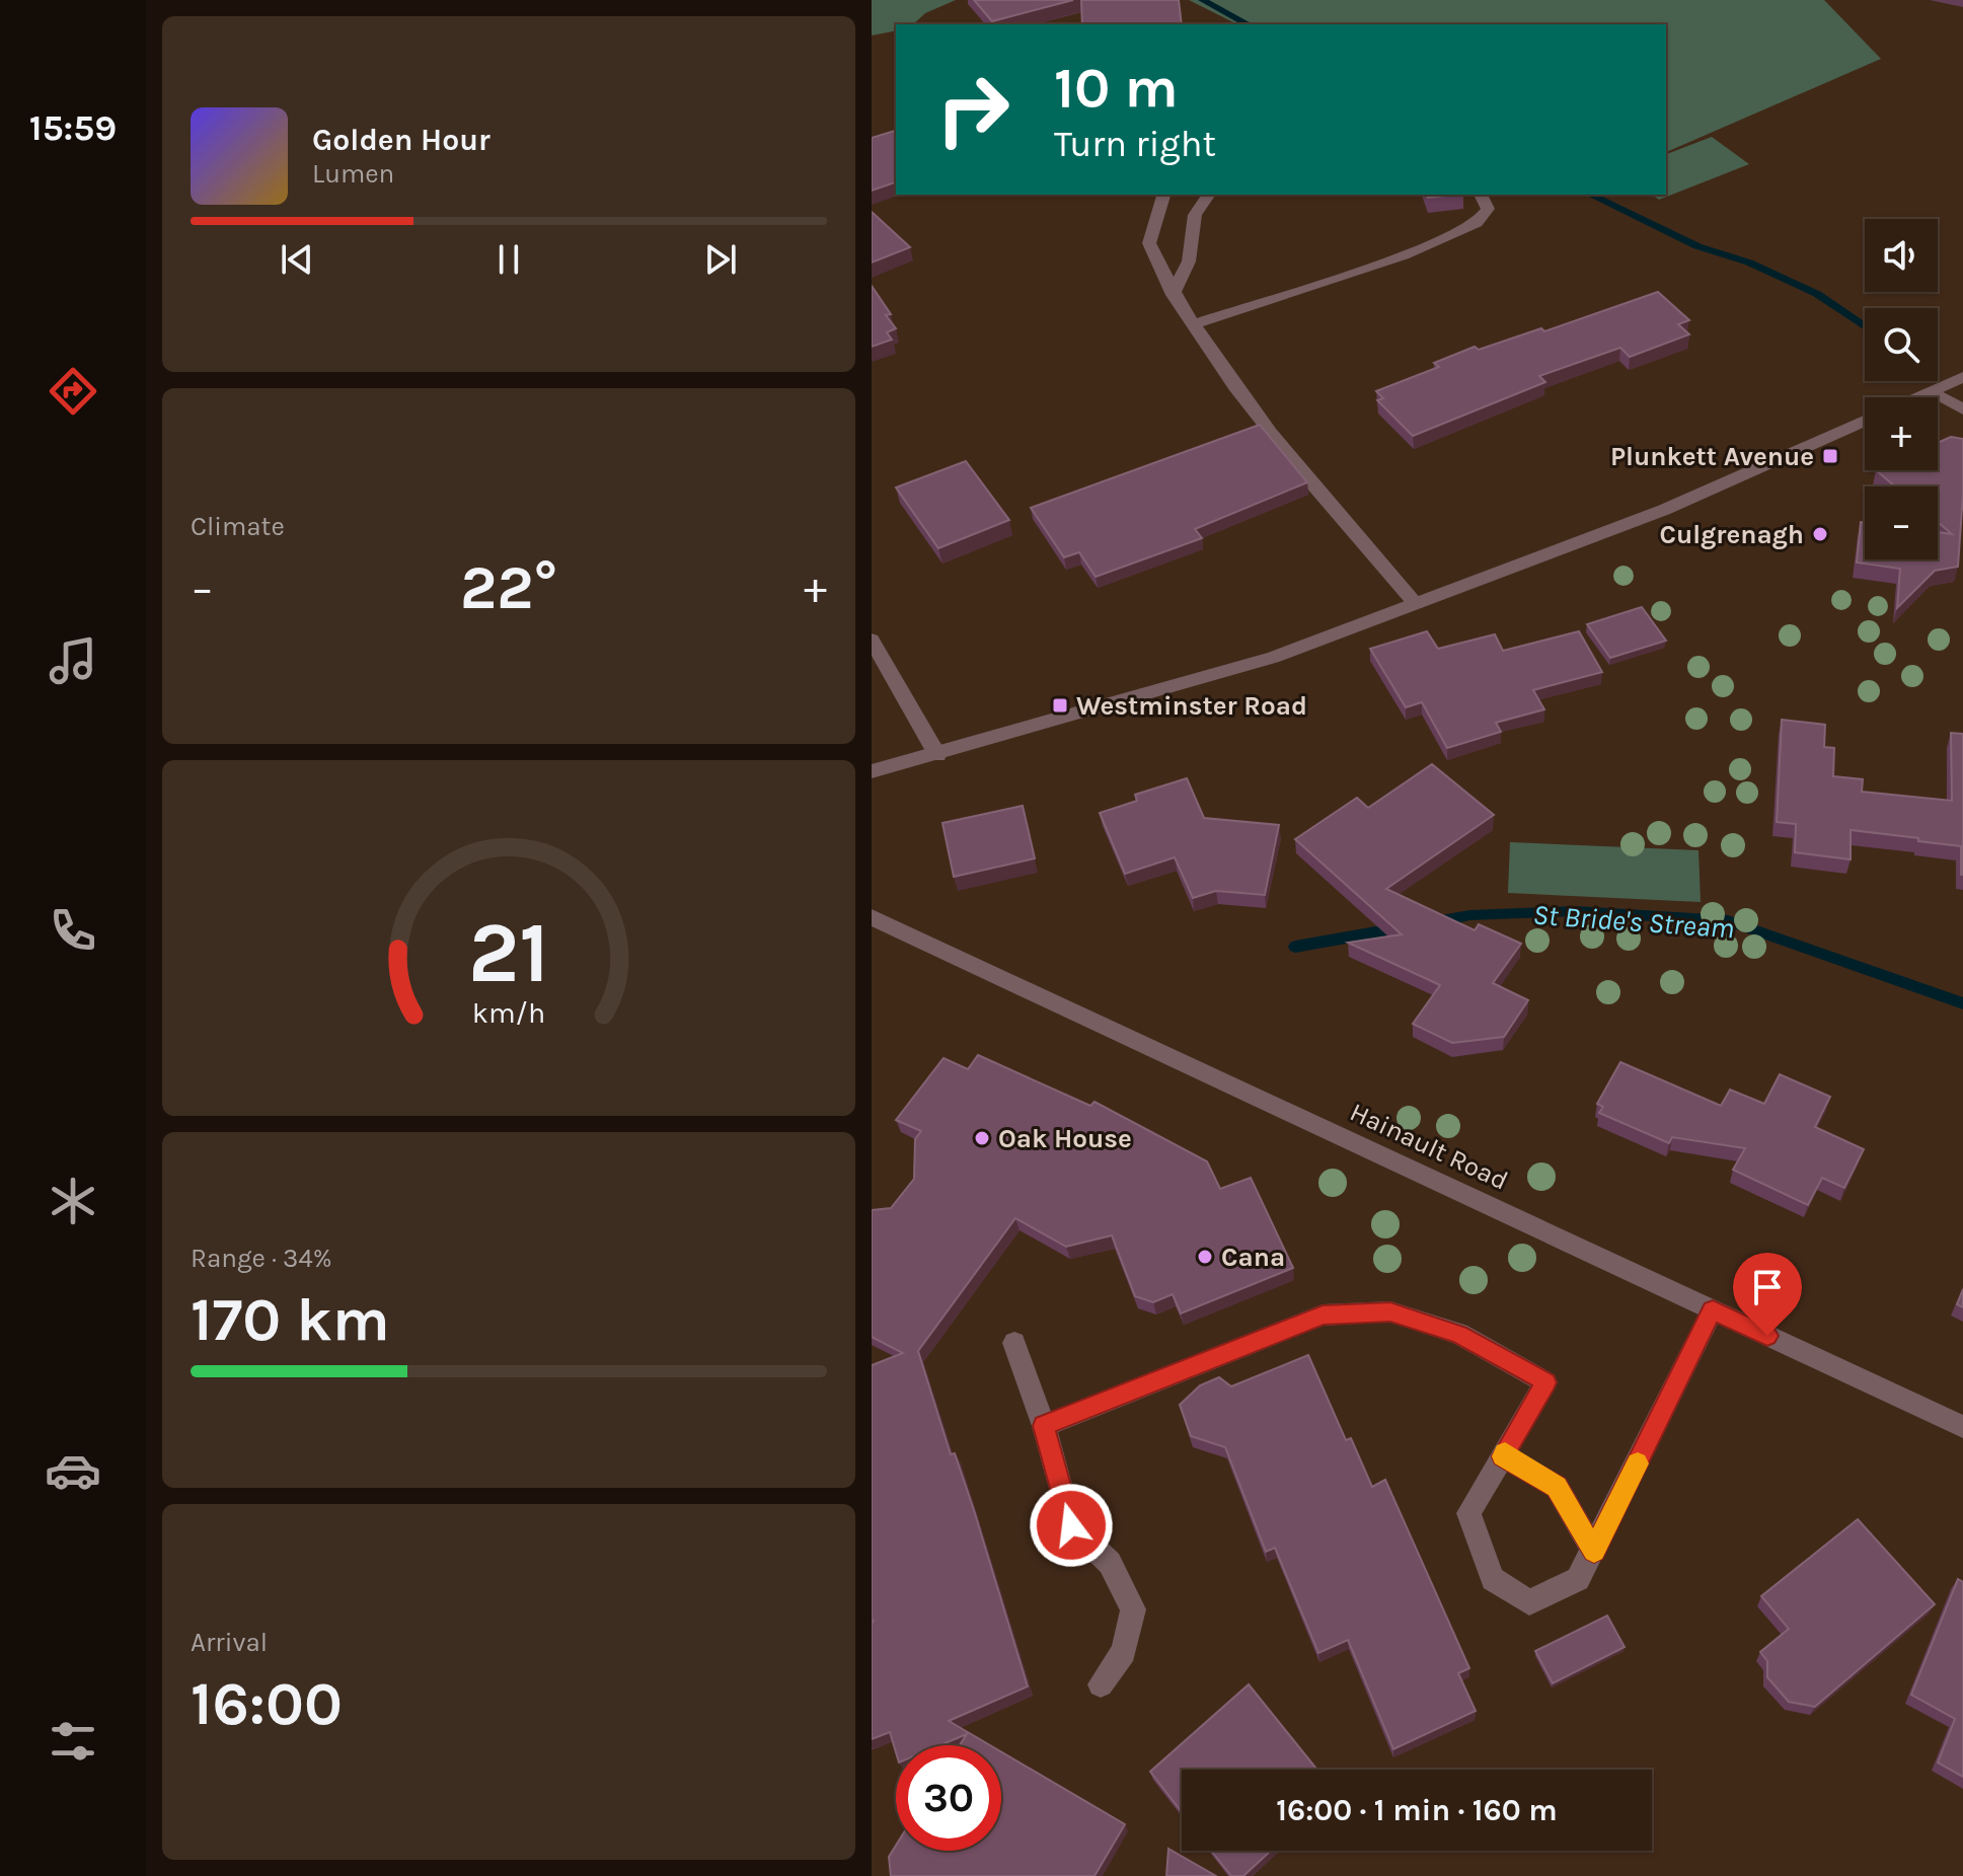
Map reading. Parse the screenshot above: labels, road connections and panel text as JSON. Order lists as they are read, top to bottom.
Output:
{
  "streets": {
    "street": ["Hainault Road"]
  },
  "water": ["St Bride's Stream"],
  "places": {
    "transit": ["Plunkett Avenue", "Westminster Road"],
    "other": ["Culgrenagh", "Oak House", "Cana"]
  },
  "page": {
    "tabs": "15:59",
    "turn": ["10 m", "Turn right"],
    "song": ["Golden Hour", "Lumen"],
    "map_buttons": ["+", "−"],
    "tile": [
      "Climate",
      ["Range · 34%", "170 km"],
      ["Arrival", "16:00"]
    ],
    "heat": ["−", "22°", "+"],
    "limit": "30",
    "trip": "16:00 · 1 min · 160 m",
    "gauge": ["21", "km/h"]
  }
}
